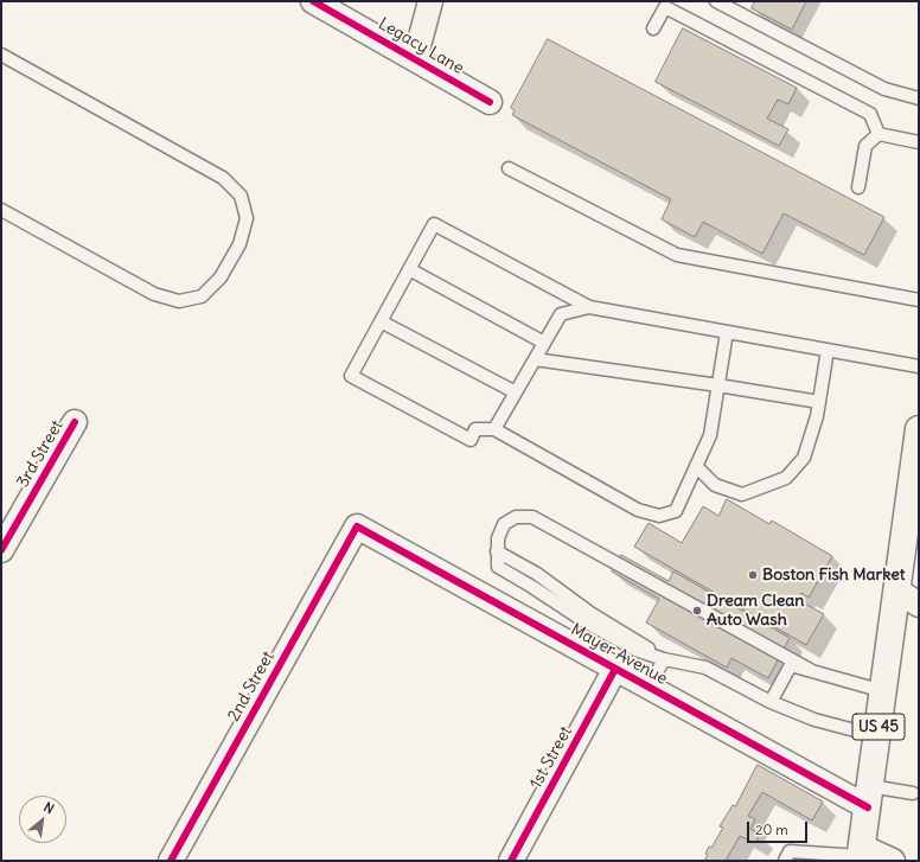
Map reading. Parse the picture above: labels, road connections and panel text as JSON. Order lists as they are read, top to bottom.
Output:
{
  "streets": {
    "main road": ["US 45"],
    "street": [
      "Legacy Lane",
      "3rd Street",
      "Mayer Avenue",
      "2nd Street",
      "1st Street"
    ]
  },
  "crossings": [
    ["Mayer Avenue", "2nd Street"],
    ["Mayer Avenue", "US 45"],
    ["Mayer Avenue", "1st Street"]
  ],
  "places": ["Boston Fish Market", "Dream Clean Auto Wash"],
  "scale_bar": "20 m",
  "north": "top right"
}
